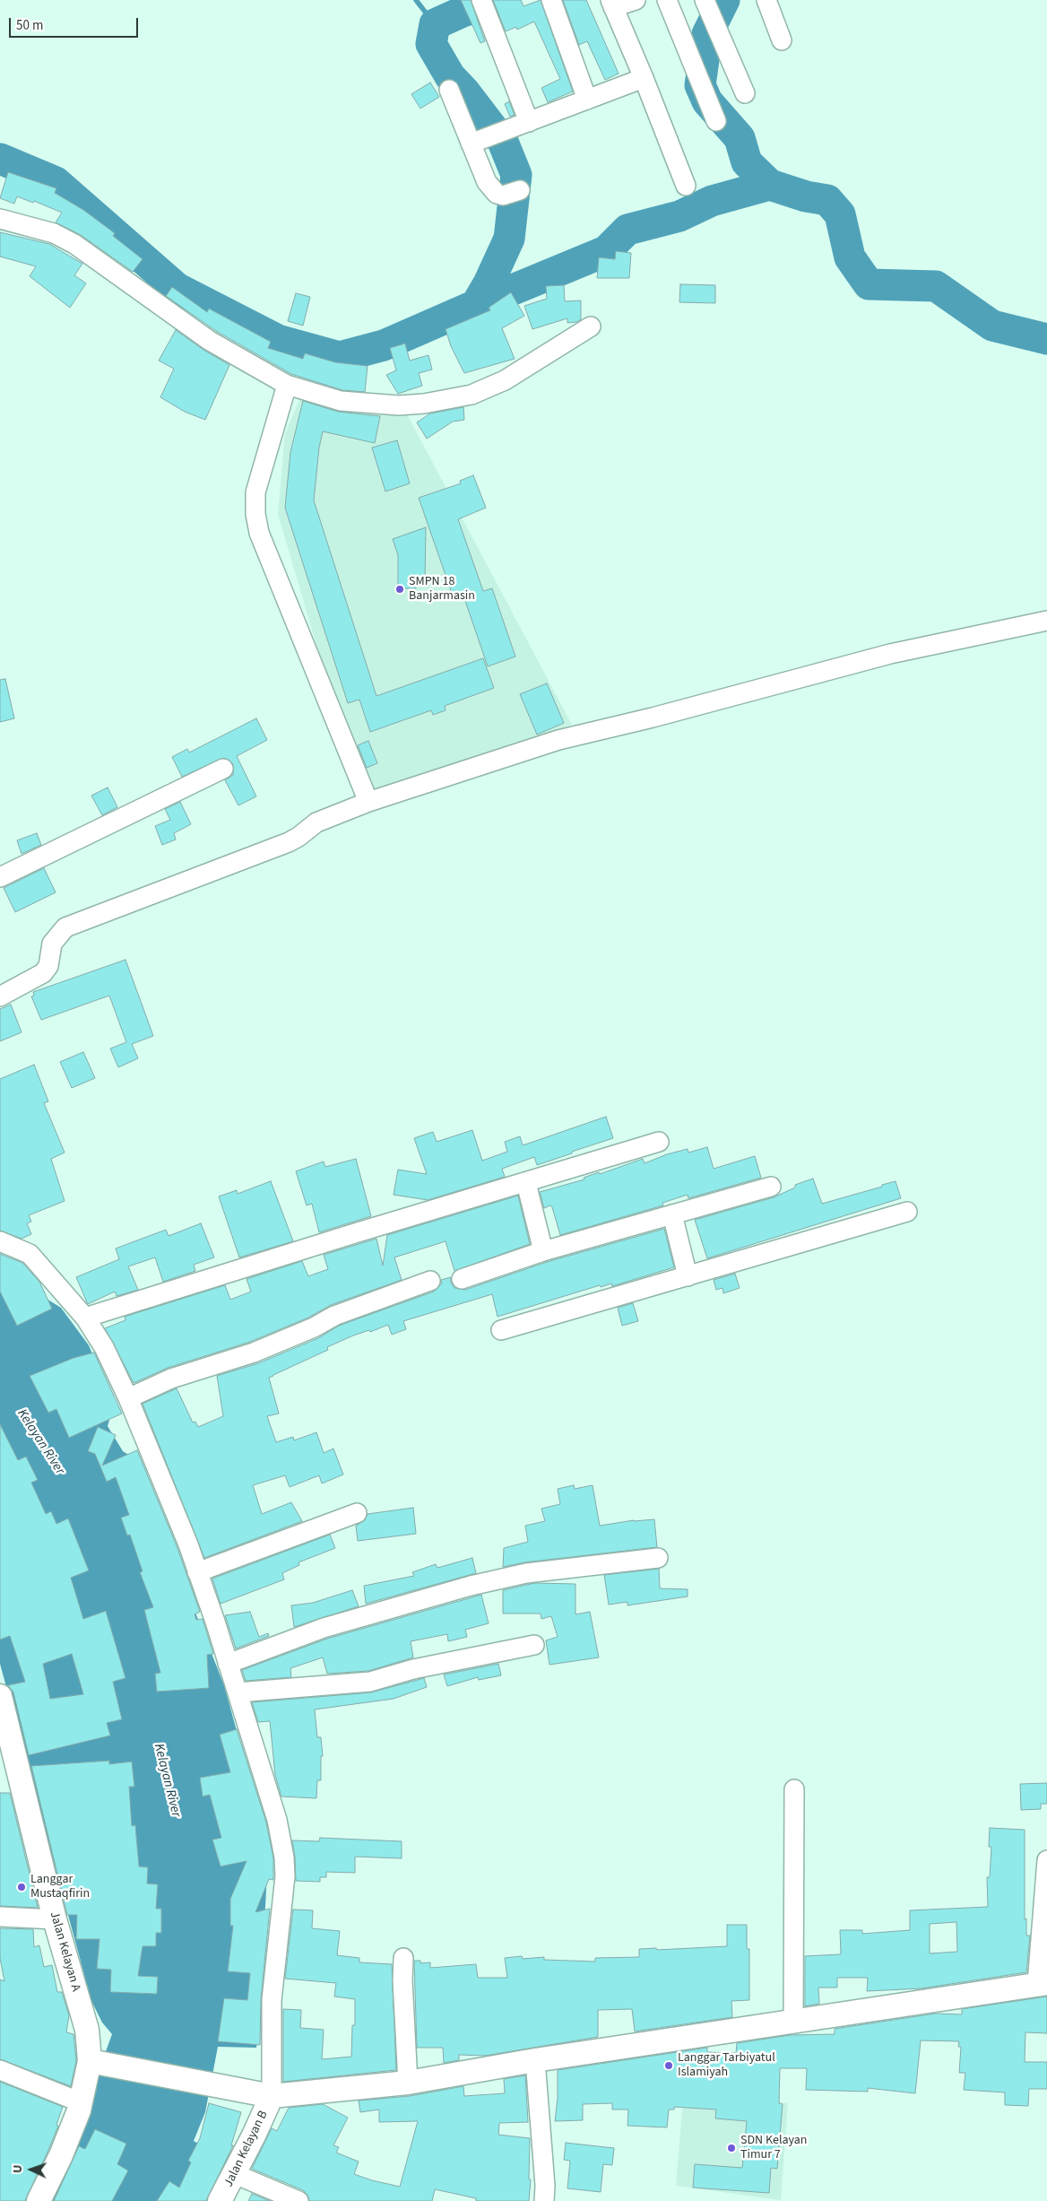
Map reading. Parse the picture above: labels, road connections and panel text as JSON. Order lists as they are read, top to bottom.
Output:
{
  "streets": {
    "street": ["Jalan Kelayan A", "Jalan Kelayan B"]
  },
  "water": ["Kelayan River"],
  "places": [
    "SMPN 18 Banjarmasin",
    "Langgar Mustaqfirin",
    "Langgar Tarbiyatul Islamiyah",
    "SDN Kelayan Timur 7"
  ],
  "scale_bar": "50 m",
  "north": "left"
}
